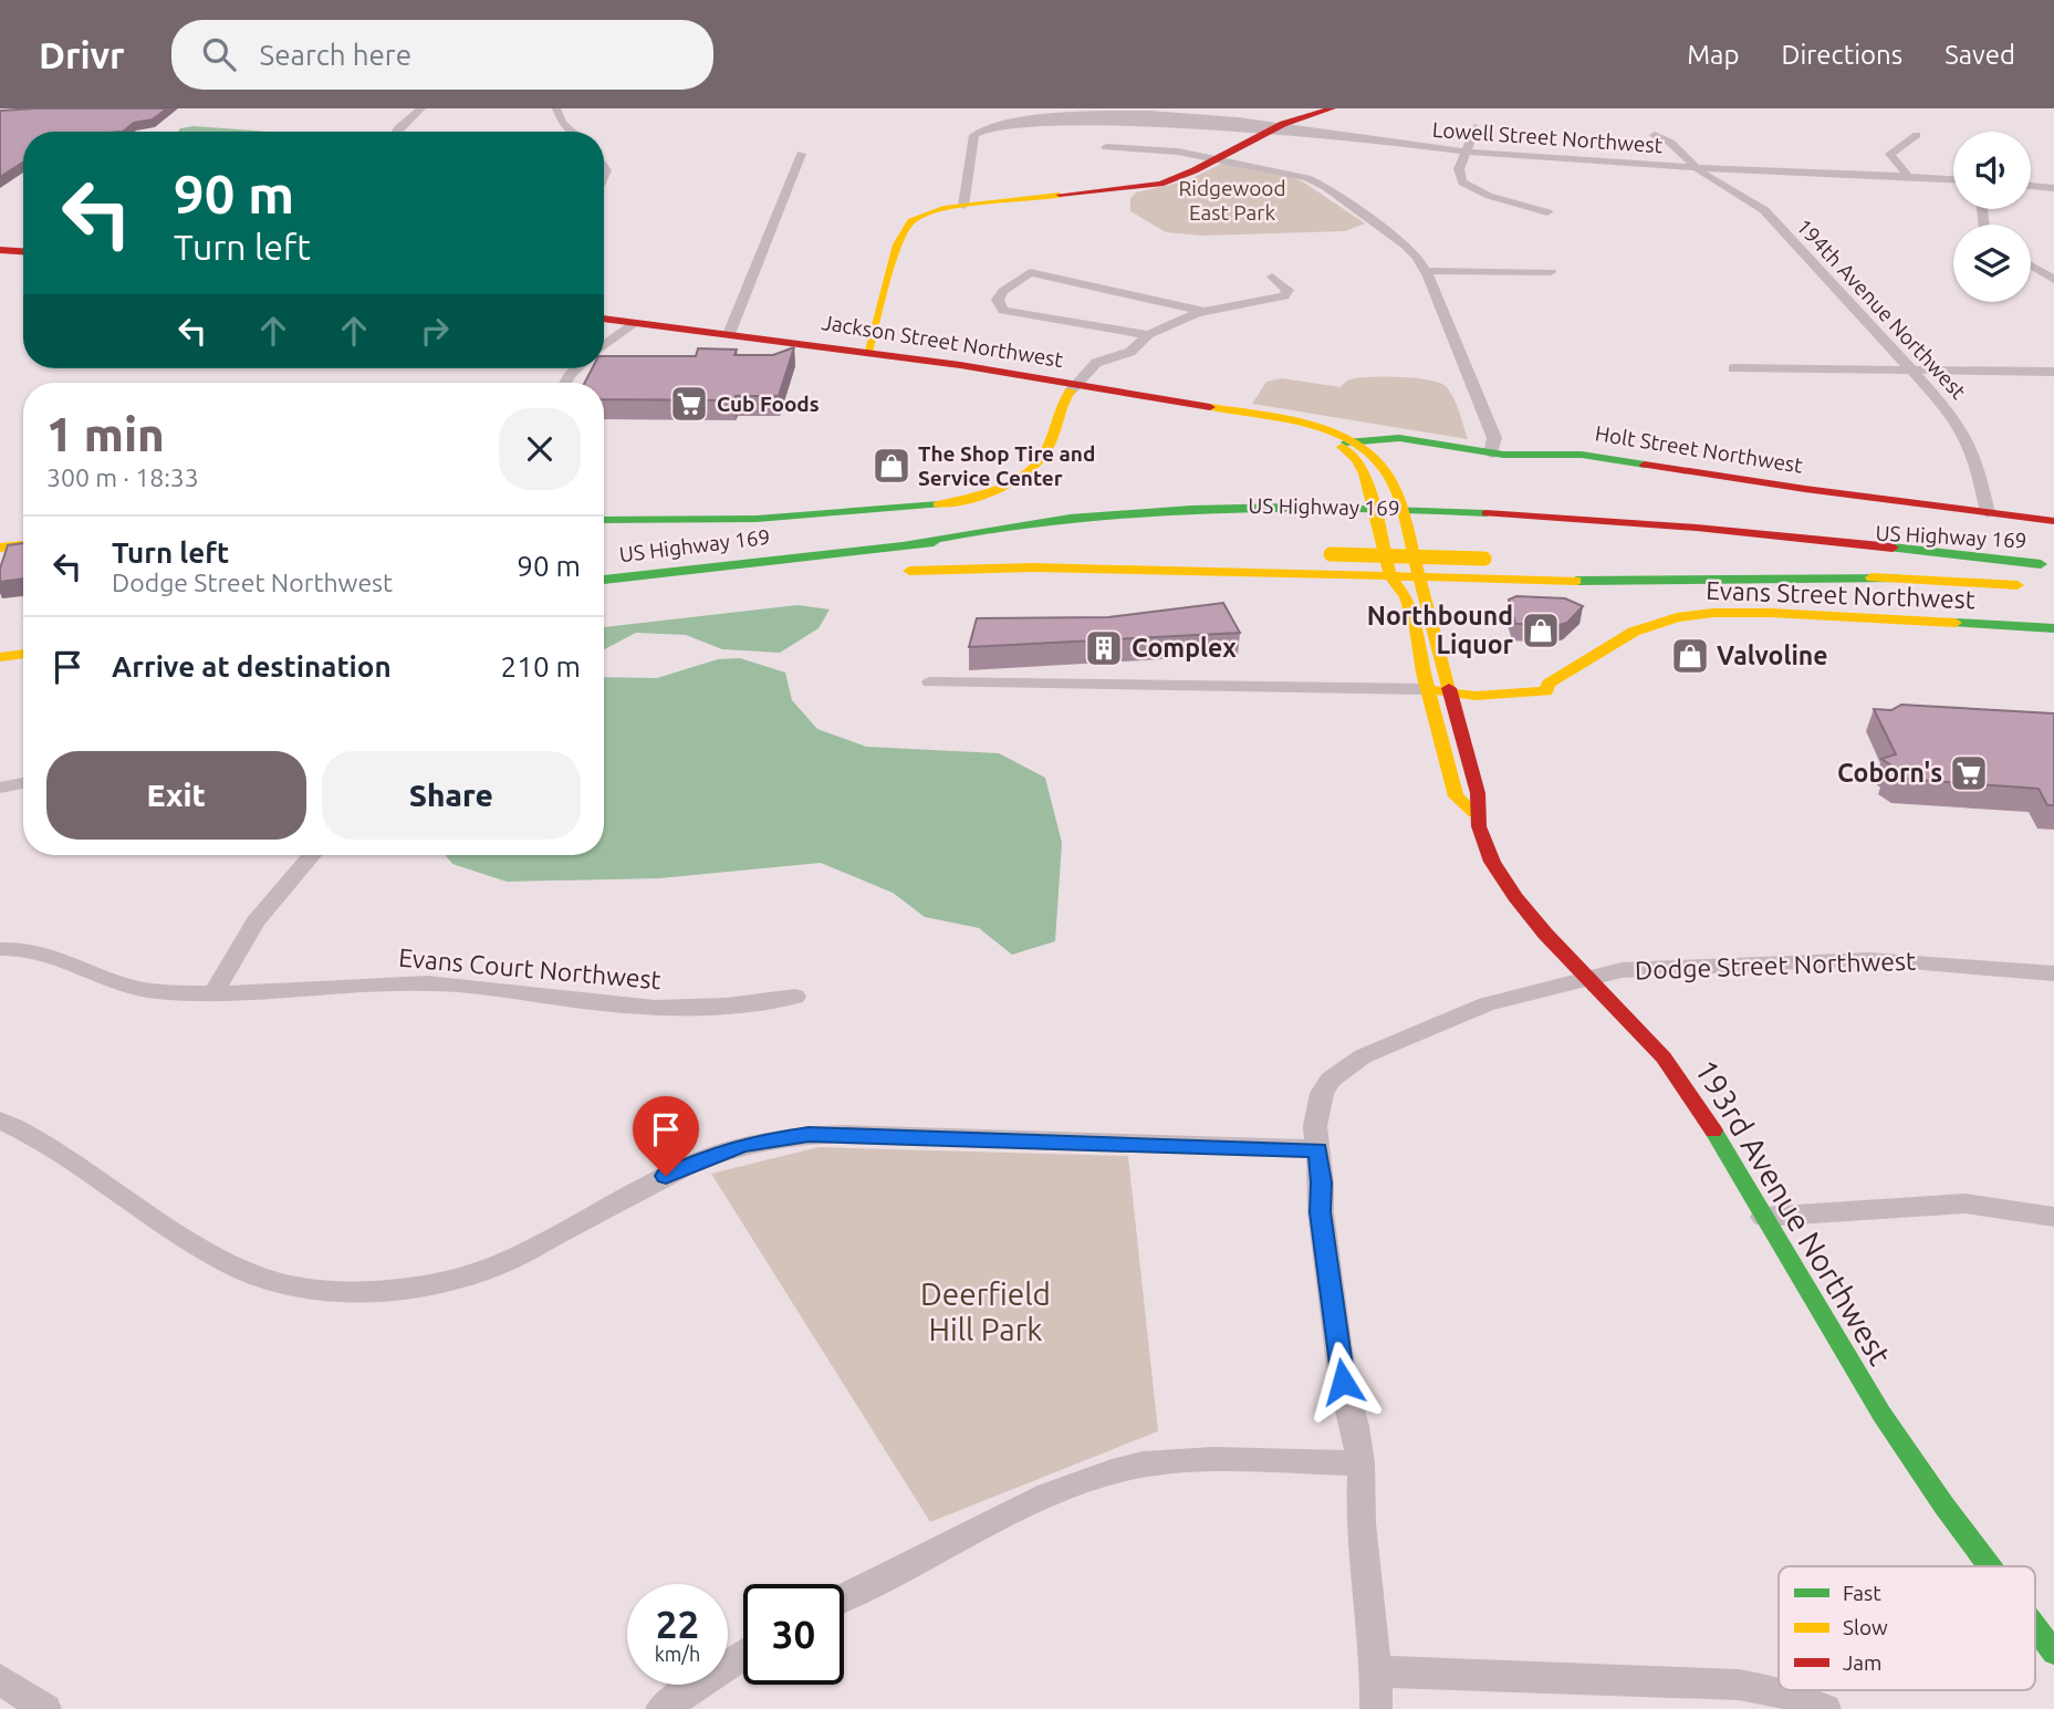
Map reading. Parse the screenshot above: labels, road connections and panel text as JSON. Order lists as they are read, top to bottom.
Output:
{
  "streets": {
    "main road": [
      "Jackson Street Northwest",
      "Holt Street Northwest",
      "US Highway 169",
      "Evans Street Northwest",
      "193rd Avenue Northwest"
    ],
    "street": [
      "Lowell Street Northwest",
      "194th Avenue Northwest",
      "Dodge Street Northwest",
      "Evans Court Northwest"
    ]
  },
  "crossings": [
    ["Lowell Street Northwest", "194th Avenue Northwest"],
    ["194th Avenue Northwest", "Holt Street Northwest"],
    ["Jackson Street Northwest", "Holt Street Northwest"],
    ["Jackson Street Northwest", "193rd Avenue Northwest"],
    ["US Highway 169", "193rd Avenue Northwest"],
    ["Evans Street Northwest", "193rd Avenue Northwest"],
    ["Dodge Street Northwest", "193rd Avenue Northwest"]
  ],
  "parks": ["Ridgewood East Park", "Deerfield Hill Park"],
  "places": {
    "supermarket": ["Cub Foods", "Coborn's"],
    "shop": ["The Shop Tire and Service Center", "Northbound Liquor", "Valvoline"],
    "building": ["Complex"]
  },
  "legend": ["Fast", "Slow", "Jam"],
  "page": {
    "header": "Drivr",
    "search": "Search here",
    "nav": ["Map", "Directions", "Saved"],
    "turn": ["90 m", "Turn left"],
    "heading": ["1 min", "300 m · 18:33"],
    "list": [
      {
        "name": "Turn left",
        "note": "Dodge Street Northwest",
        "value": "90 m"
      },
      {
        "name": "Arrive at destination",
        "value": "210 m"
      }
    ],
    "buttons": ["Exit", "Share"],
    "speed": "22 km/h",
    "limit": "30"
  }
}
